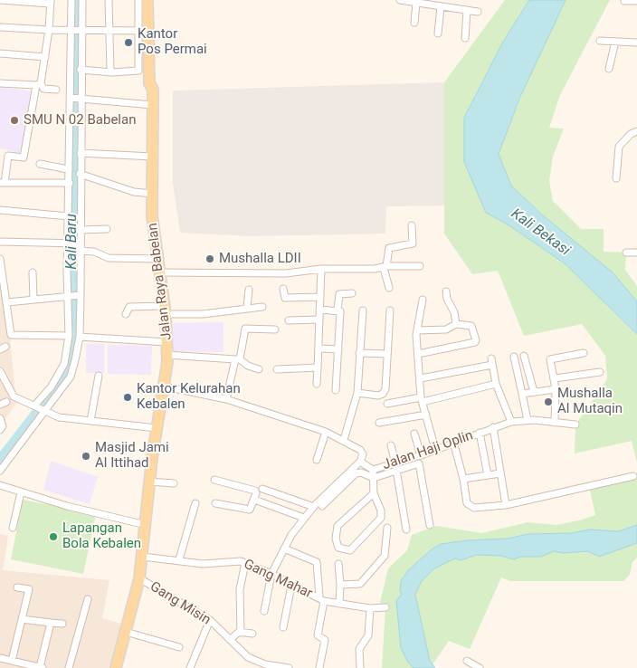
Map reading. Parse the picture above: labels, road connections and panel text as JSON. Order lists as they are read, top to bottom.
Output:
{
  "streets": {
    "main road": ["Jalan Raya Babelan"],
    "street": ["Jalan Haji Oplin", "Gang Mahar", "Gang Misin"]
  },
  "crossings": [
    ["Jalan Raya Babelan", "Jalan Haji Oplin"],
    ["Jalan Raya Babelan", "Gang Mahar"],
    ["Jalan Raya Babelan", "Gang Misin"]
  ],
  "water": ["Kali Bekasi", "Kali Baru"],
  "places": [
    "Kantor Pos Permai",
    "SMU N 02 Babelan",
    "Mushalla LDII",
    "Kantor Kelurahan Kebalen",
    "Mushalla Al Mutaqin",
    "Masjid Jami Al Ittihad",
    "Lapangan Bola Kebalen"
  ]
}
